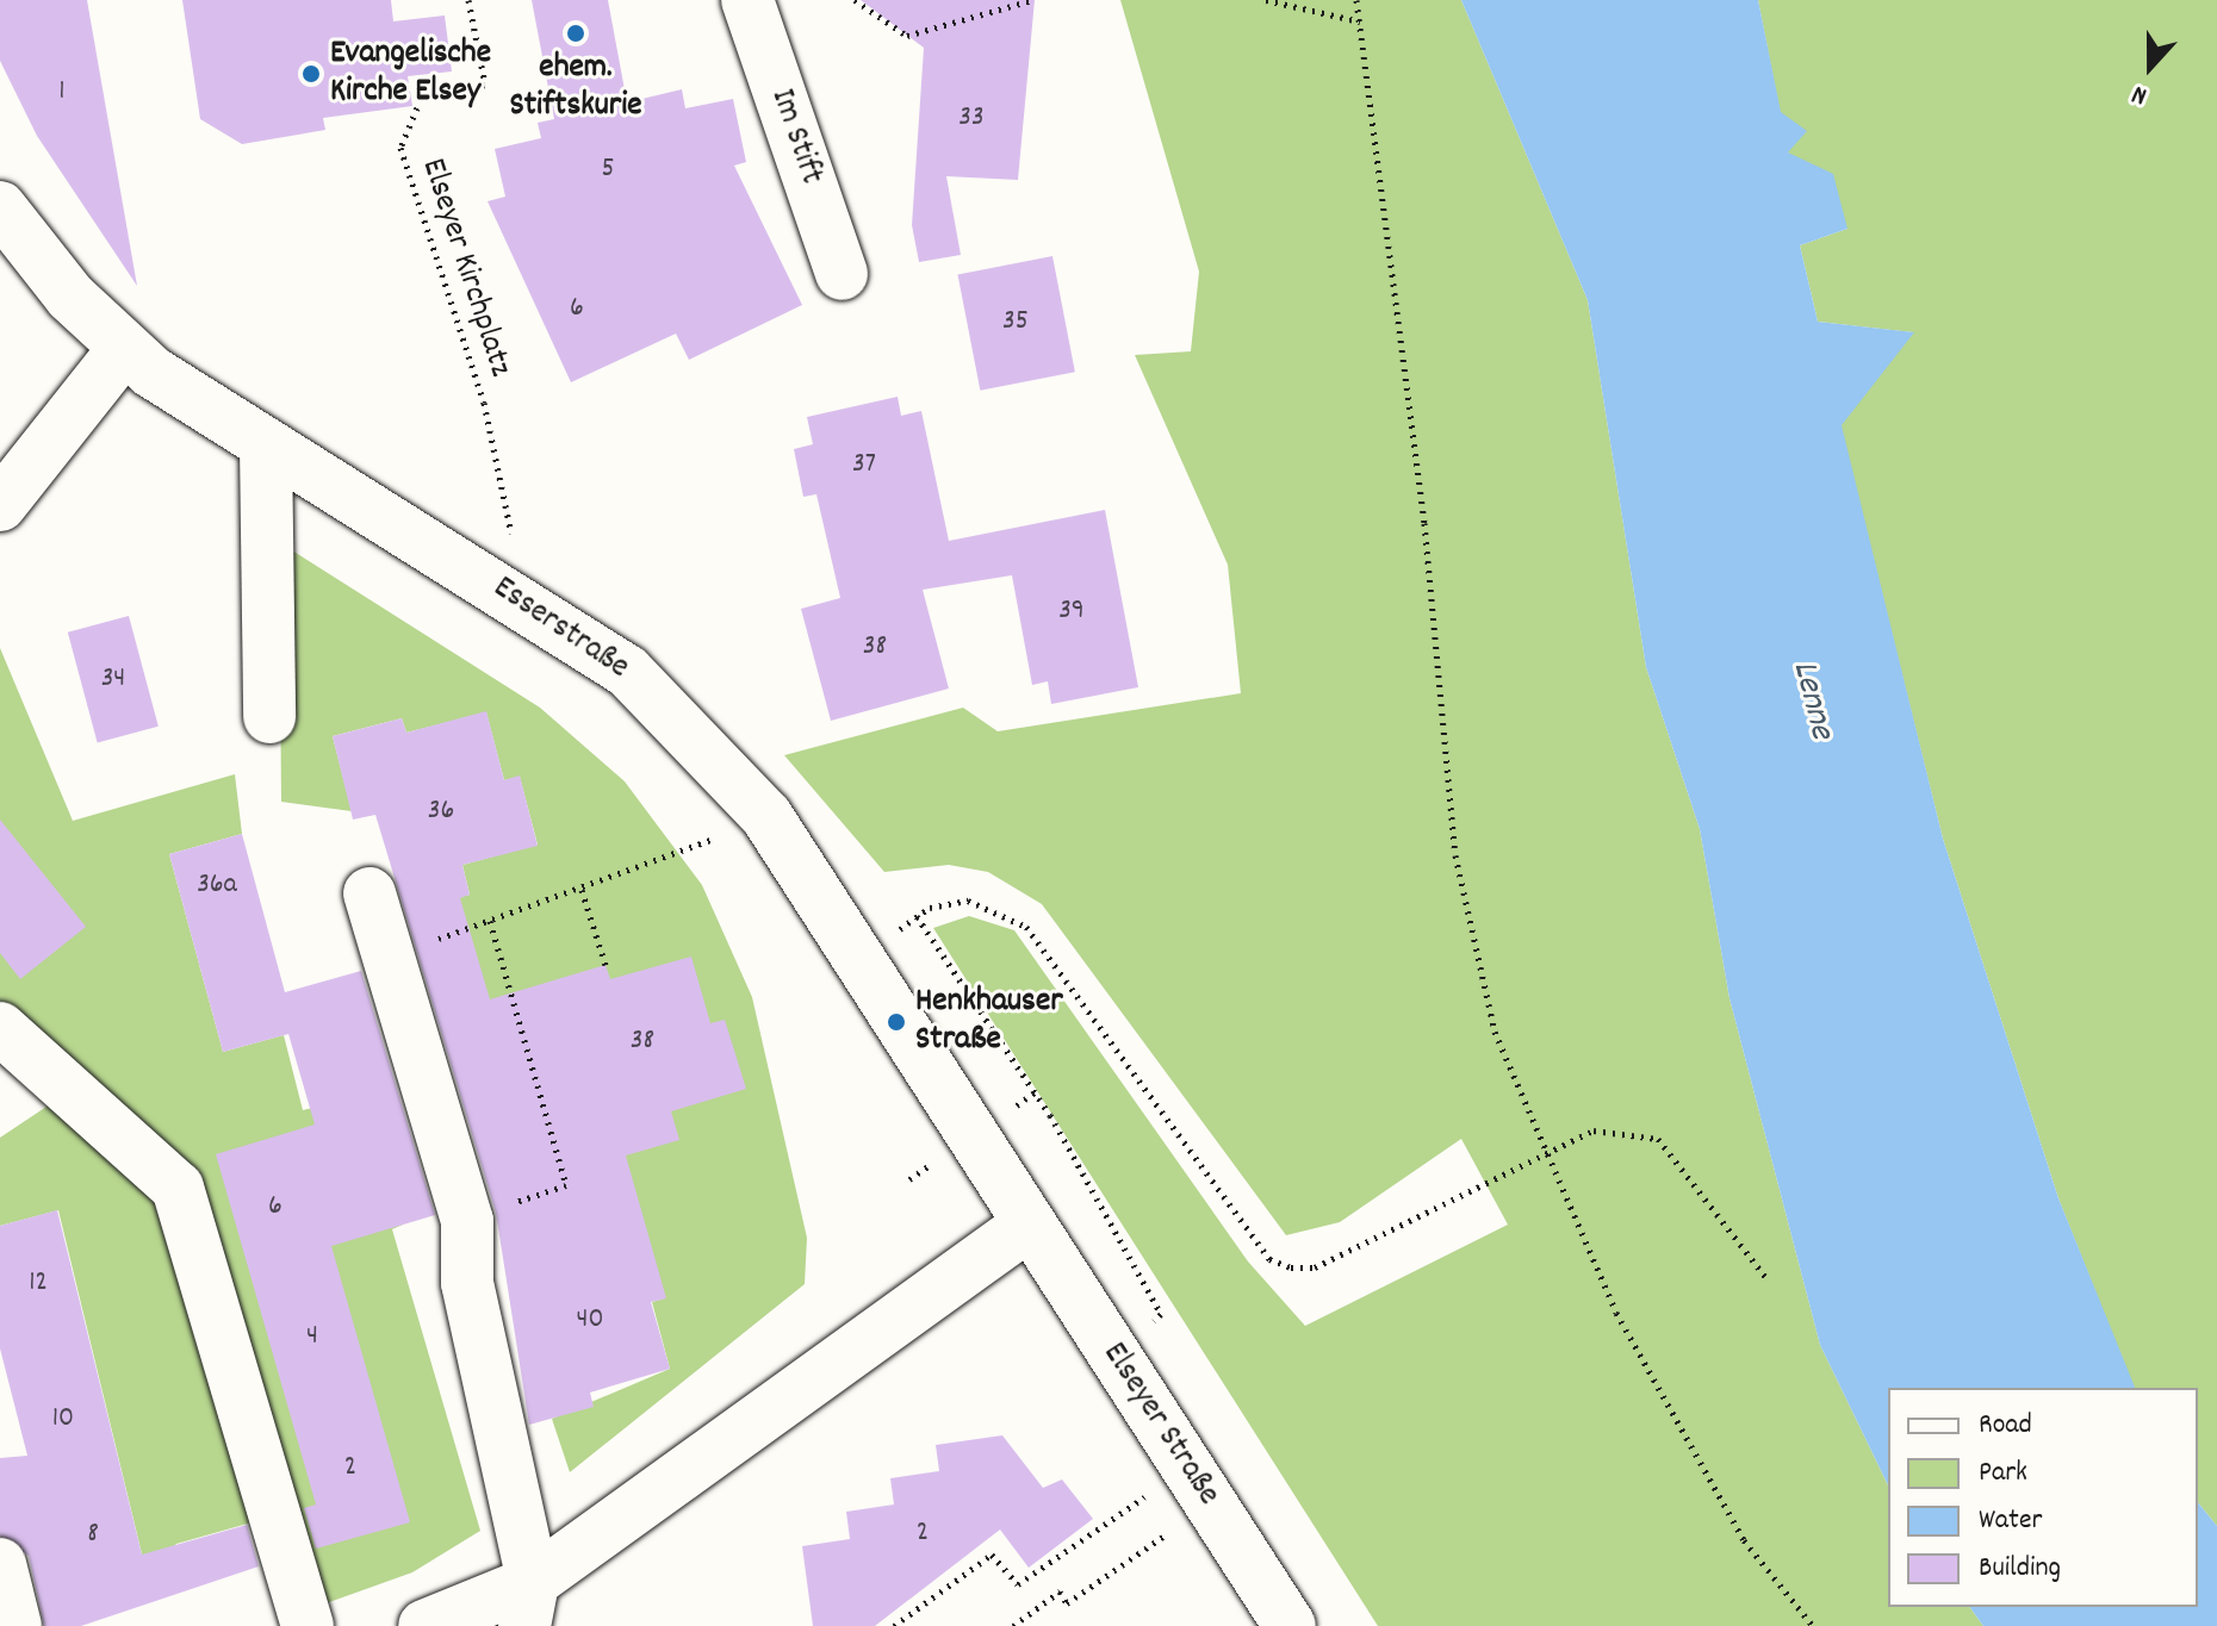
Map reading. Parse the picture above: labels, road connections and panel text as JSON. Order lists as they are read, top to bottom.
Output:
{
  "streets": {
    "main road": ["Im Stift", "Esserstraße", "Elseyer Straße"],
    "path": ["Elseyer Kirchplatz"]
  },
  "crossings": [
    ["Elseyer Kirchplatz", "Esserstraße"],
    ["Esserstraße", "Elseyer Straße"]
  ],
  "water": ["Lenne"],
  "places": ["ehem. Stiftskurie", "Evangelische Kirche Elsey", "Henkhauser Straße"],
  "house_numbers": [
    "1",
    "33",
    "5",
    "6",
    "35",
    "37",
    "39",
    "38",
    "34",
    "36",
    "36a",
    "38",
    "6",
    "12",
    "40",
    "4",
    "10",
    "2",
    "2",
    "8"
  ],
  "legend": [
    "Road",
    "Park",
    "Water",
    "Building"
  ],
  "north": "bottom"
}
